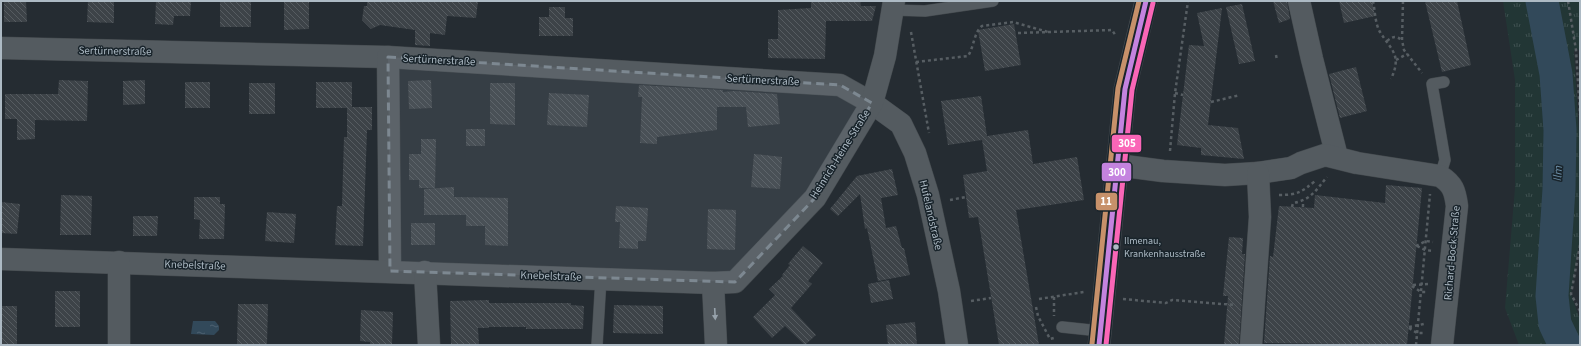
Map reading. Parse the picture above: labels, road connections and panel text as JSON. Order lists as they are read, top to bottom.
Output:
{
  "streets": {
    "street": [
      "Sertürnerstraße",
      "Heinrich-Heine-Straße",
      "Hufelandstraße",
      "Richard-Bock-Straße",
      "Knebelstraße"
    ]
  },
  "crossings": [
    ["Sertürnerstraße", "Heinrich-Heine-Straße"],
    ["Sertürnerstraße", "Hufelandstraße"],
    ["Heinrich-Heine-Straße", "Hufelandstraße"],
    ["Heinrich-Heine-Straße", "Knebelstraße"]
  ],
  "water": ["Ilm"],
  "places": ["Ilmenau, Krankenhausstraße"],
  "lines": ["transit line 300", "transit line 11", "transit line 305"]
}
